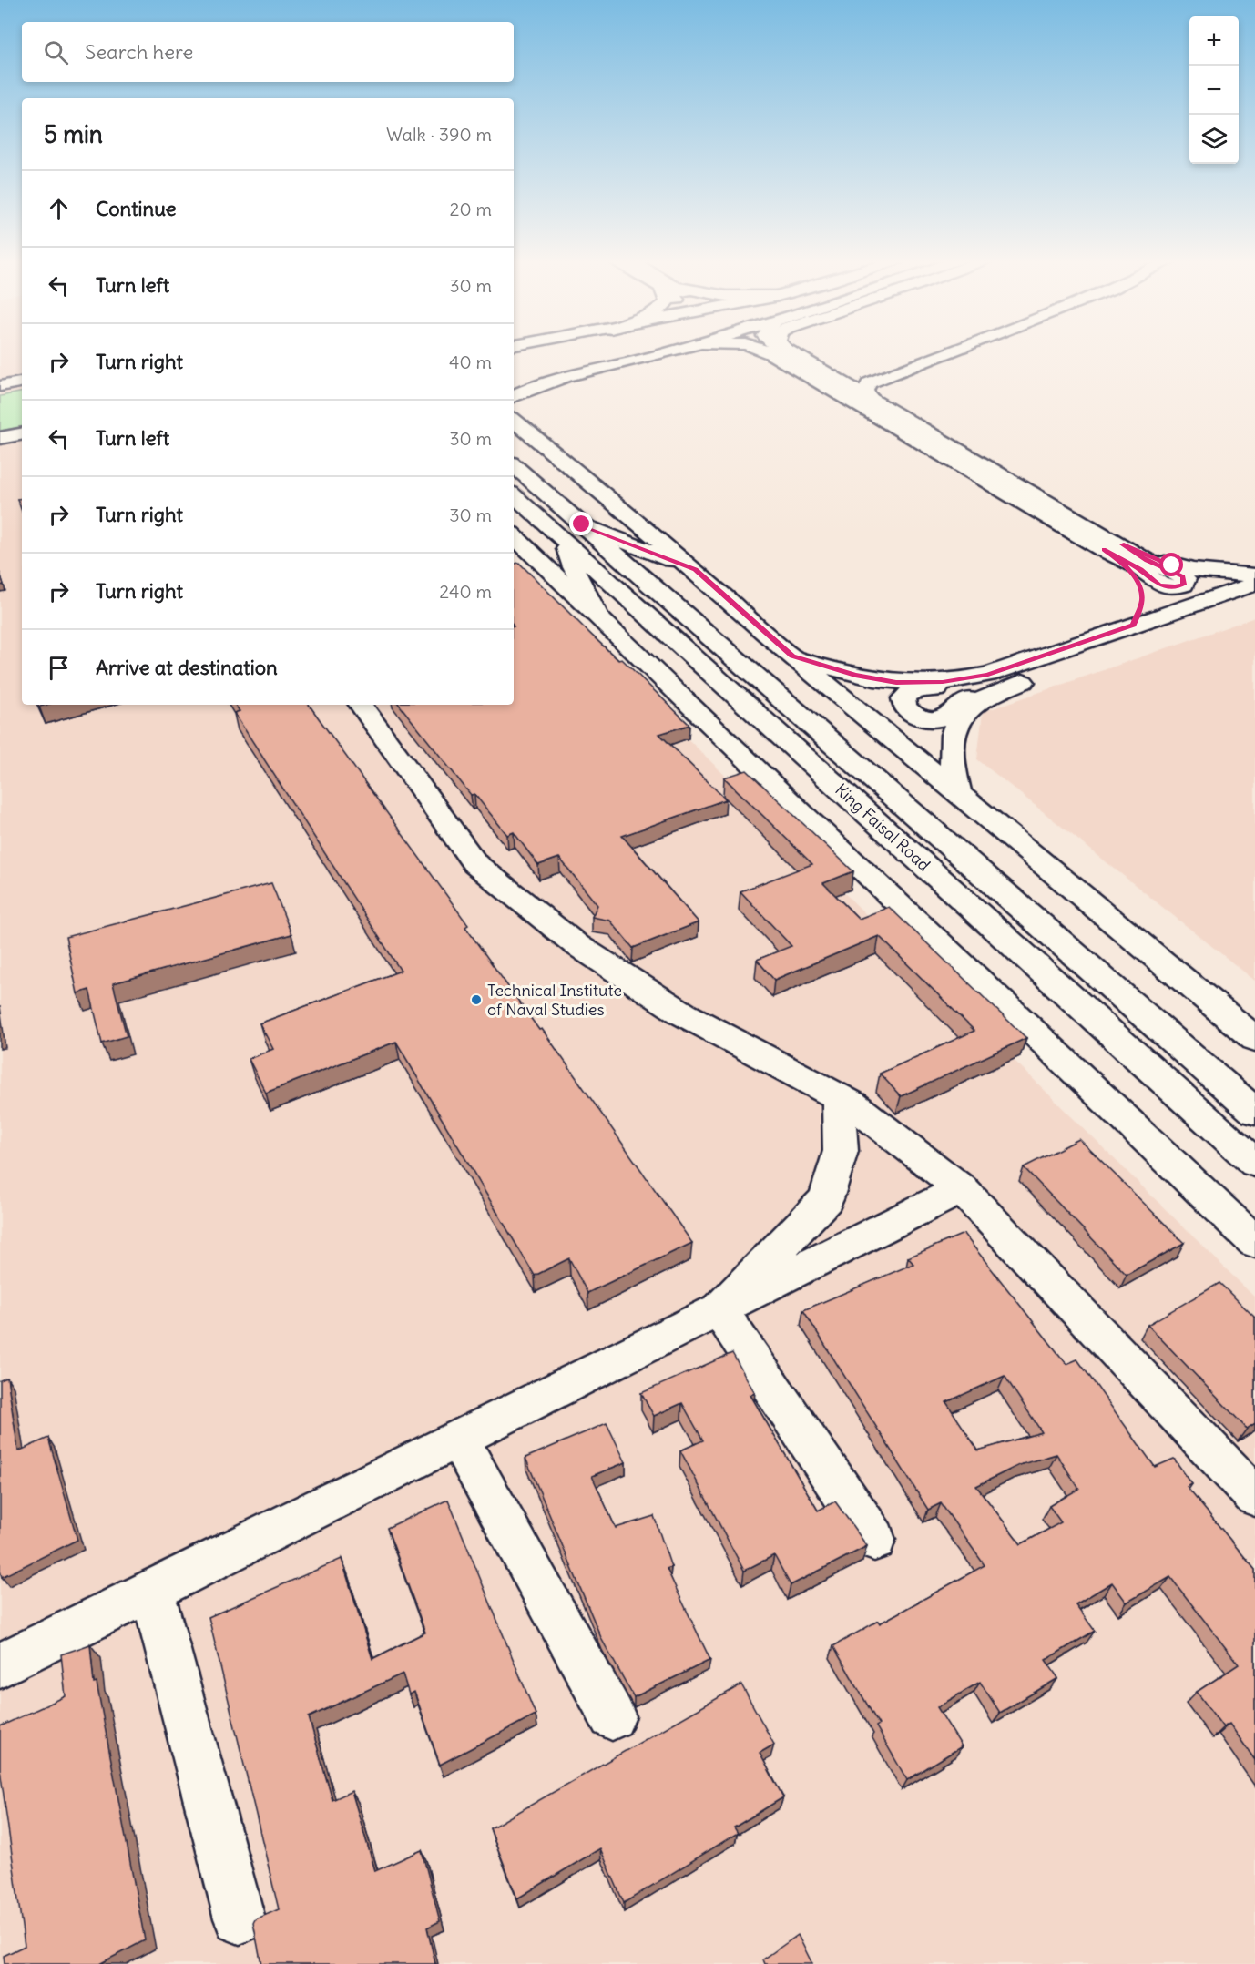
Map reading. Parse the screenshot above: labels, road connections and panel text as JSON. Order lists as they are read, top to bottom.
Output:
{
  "streets": {
    "main road": ["King Faisal Road"]
  },
  "places": ["Technical Institute of Naval Studies"],
  "page": {
    "map_buttons": ["+", "−"],
    "search": "Search here",
    "heading": ["5 min", "Walk · 390 m"],
    "list": [
      ["Continue", "20 m"],
      ["Turn left", "30 m"],
      ["Turn right", "40 m"],
      ["Turn left", "30 m"],
      ["Turn right", "30 m"],
      ["Turn right", "240 m"],
      "Arrive at destination"
    ]
  }
}
